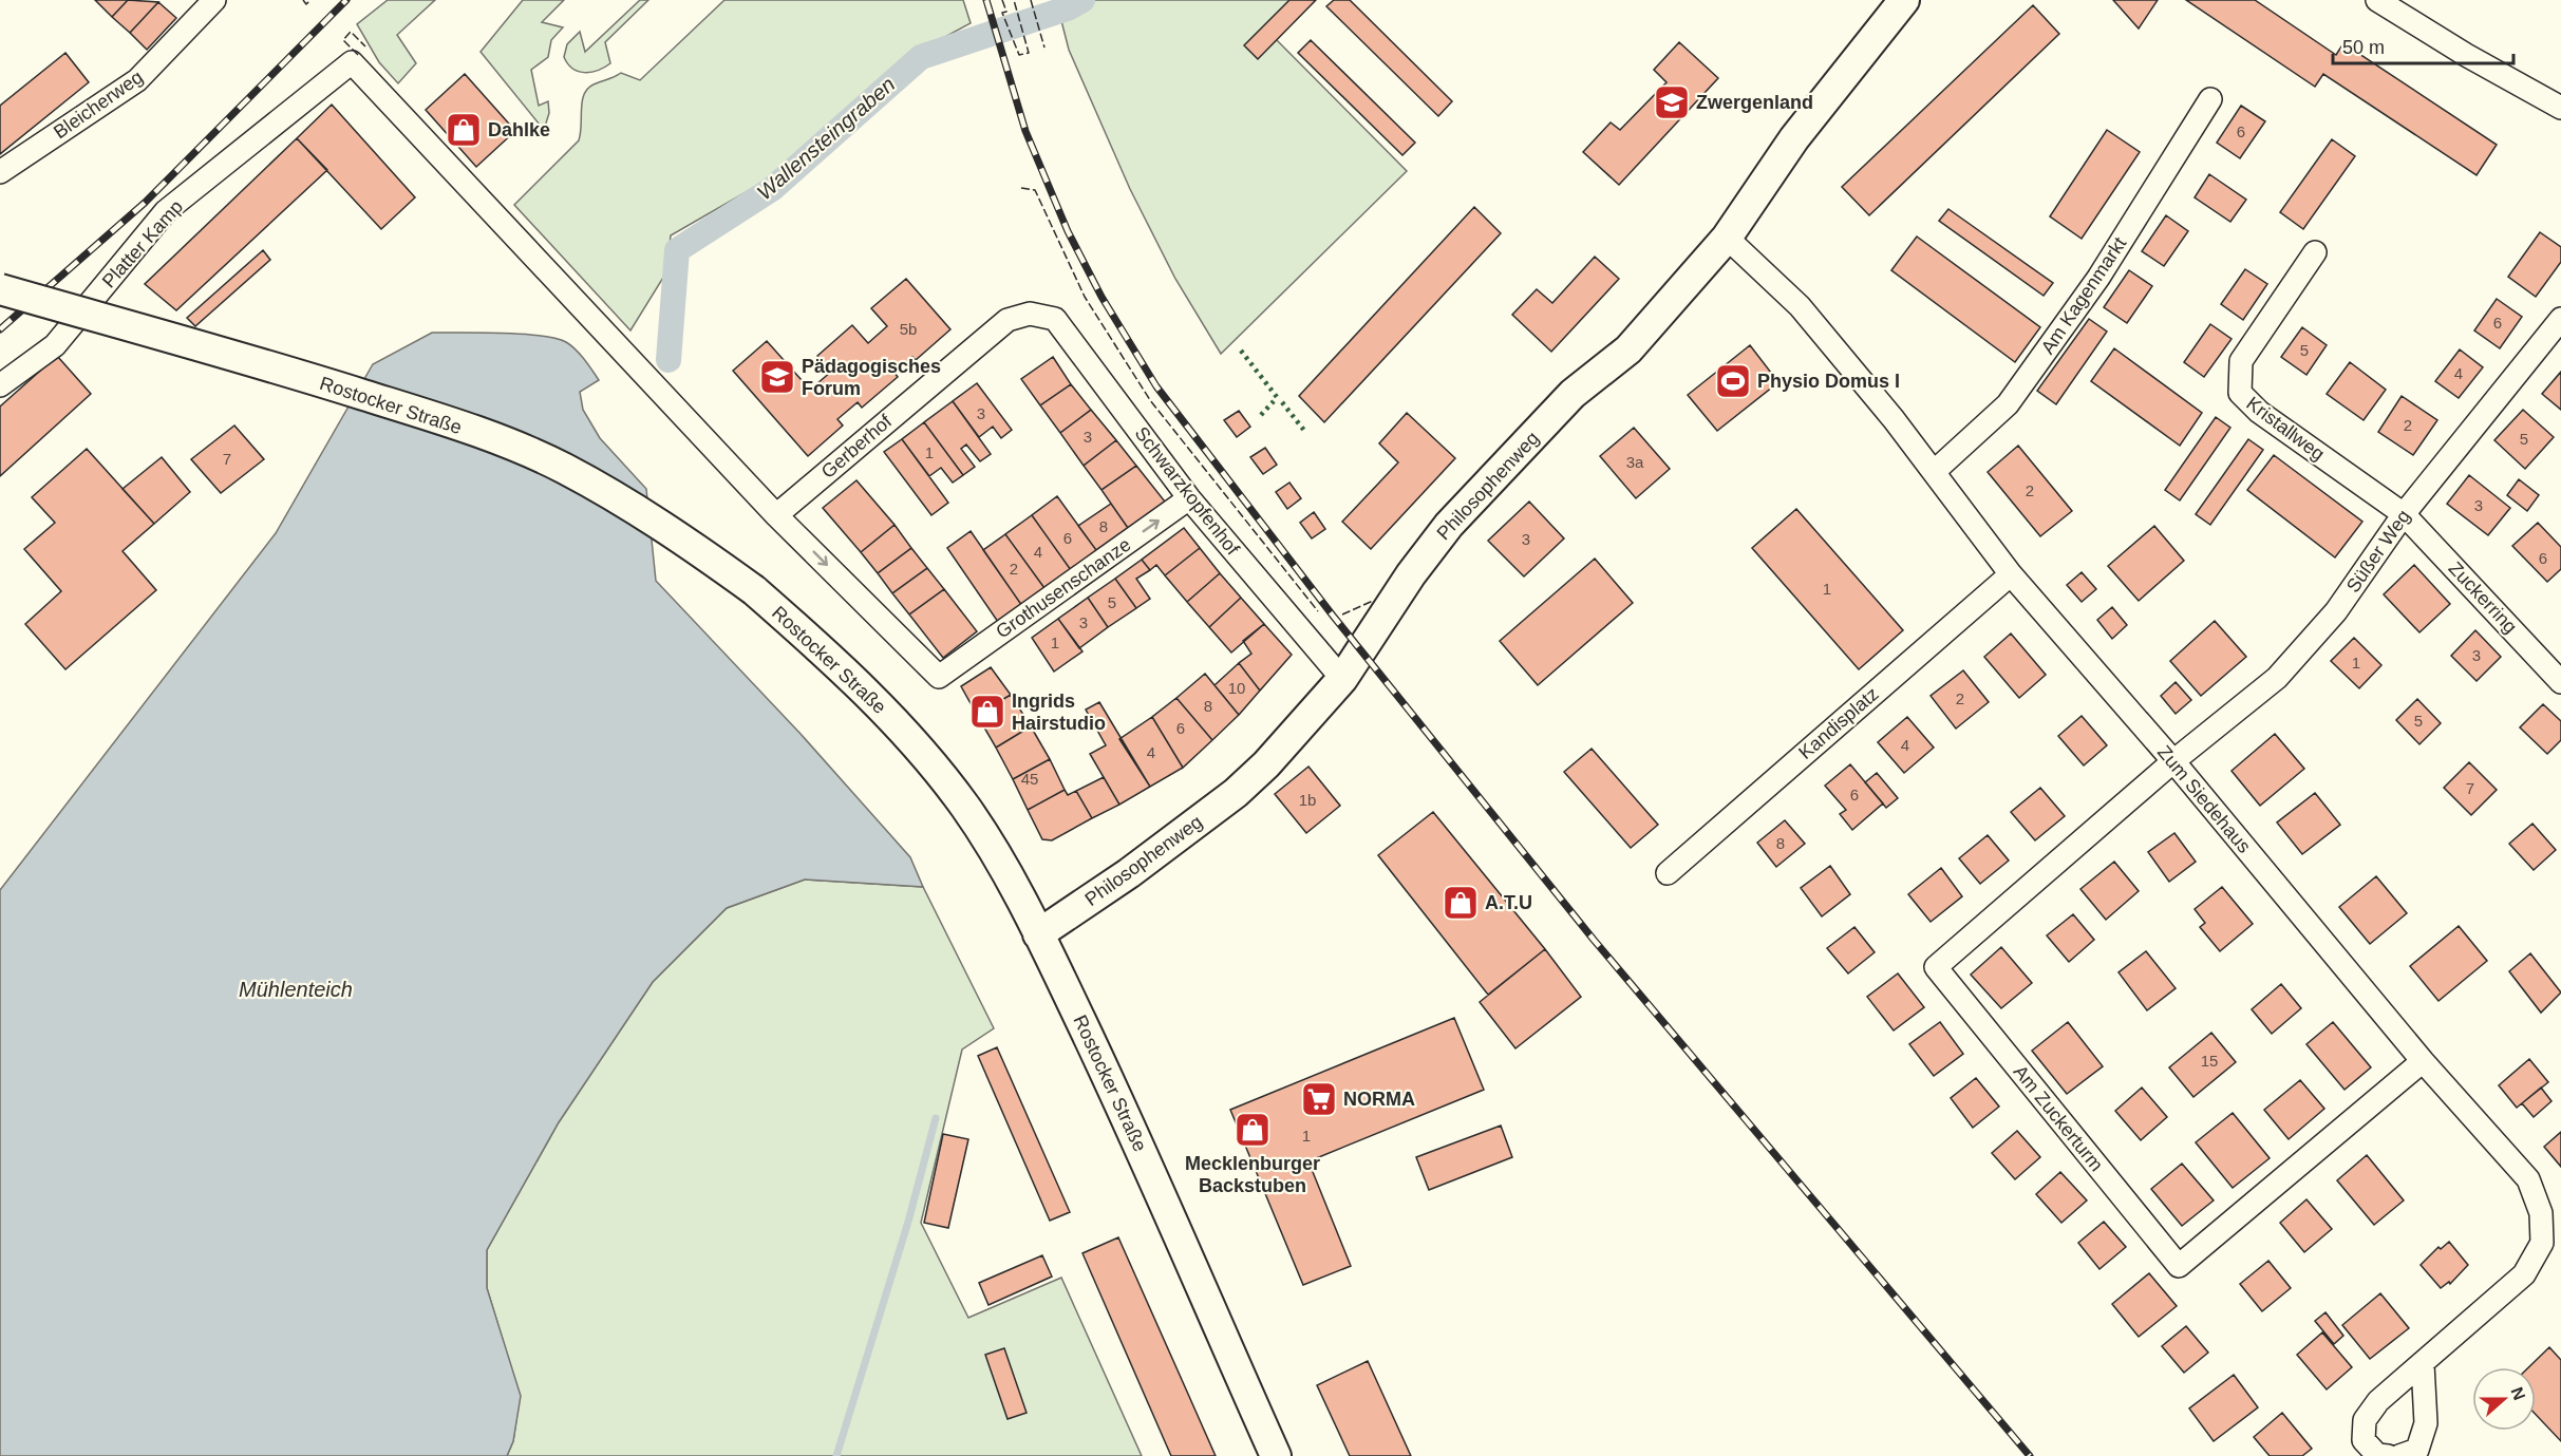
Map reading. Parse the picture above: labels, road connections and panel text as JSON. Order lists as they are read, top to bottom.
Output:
{
  "streets": {
    "main road": ["Rostocker Straße", "Philosophenweg"],
    "street": [
      "Bleicherweg",
      "Platter Kamp",
      "Am Kagenmarkt",
      "Kristallweg",
      "Gerberhof",
      "Schwarzkopfenhof",
      "Süßer Weg",
      "Grothusenschanze",
      "Zuckerring",
      "Kandisplatz",
      "Zum Siedehaus",
      "Am Zuckerturm"
    ]
  },
  "crossings": [
    ["Platter Kamp", "Gerberhof"],
    ["Platter Kamp", "Grothusenschanze"],
    ["Am Kagenmarkt", "Zum Siedehaus"],
    ["Rostocker Straße", "Philosophenweg"],
    ["Kristallweg", "Süßer Weg"],
    ["Kristallweg", "Zuckerring"],
    ["Gerberhof", "Schwarzkopfenhof"],
    ["Gerberhof", "Grothusenschanze"],
    ["Philosophenweg", "Schwarzkopfenhof"],
    ["Philosophenweg", "Zum Siedehaus"],
    ["Schwarzkopfenhof", "Grothusenschanze"],
    ["Süßer Weg", "Zuckerring"],
    ["Süßer Weg", "Zum Siedehaus"],
    ["Süßer Weg", "Am Zuckerturm"],
    ["Kandisplatz", "Zum Siedehaus"],
    ["Zum Siedehaus", "Am Zuckerturm"]
  ],
  "water": ["Wallensteingraben", "Mühlenteich"],
  "places": {
    "school or university": ["Zwergenland", "Pädagogisches Forum"],
    "shop": [
      "Dahlke",
      "Ingrids Hairstudio",
      "A.T.U",
      "Mecklenburger Backstuben"
    ],
    "sports": ["Physio Domus I"],
    "supermarket": ["NORMA"]
  },
  "house_numbers": [
    "6",
    "6",
    "5b",
    "5",
    "4",
    "3",
    "2",
    "3",
    "5",
    "1",
    "7",
    "3a",
    "2",
    "3",
    "8",
    "6",
    "3",
    "4",
    "6",
    "2",
    "1",
    "5",
    "3",
    "1",
    "3",
    "1",
    "10",
    "2",
    "8",
    "5",
    "6",
    "4",
    "4",
    "45",
    "7",
    "6",
    "1b",
    "8",
    "15",
    "1"
  ],
  "scale_bar": "50 m",
  "north": "right"
}
